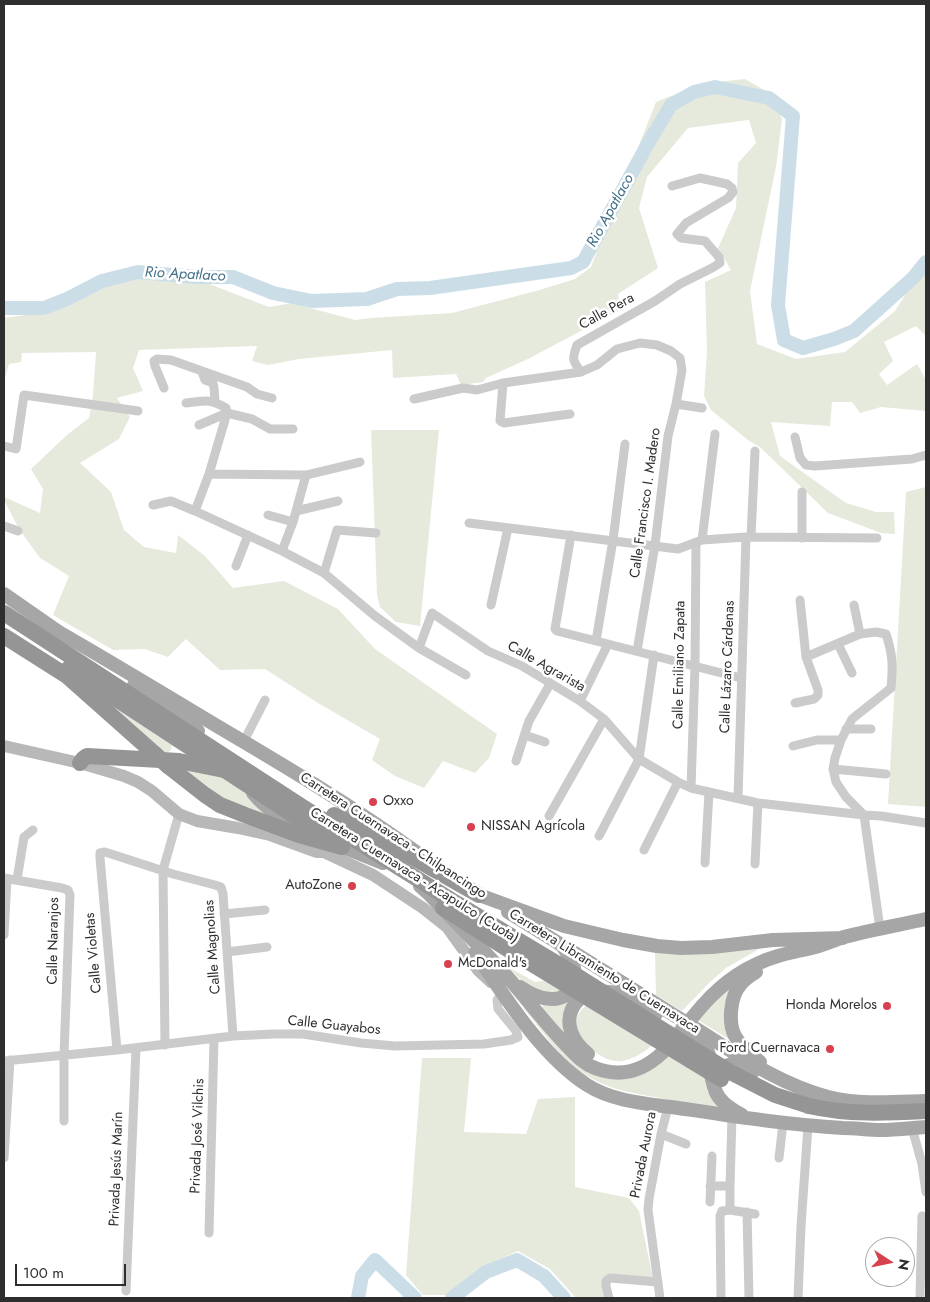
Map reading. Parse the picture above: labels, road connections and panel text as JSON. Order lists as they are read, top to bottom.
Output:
{
  "streets": {
    "highway": ["Carretera Cuernavaca - Acapulco (Cuota)"],
    "main road": ["Carretera Cuernavaca - Chilpancingo", "Carretera Libramiento de Cuernavaca"],
    "street": [
      "Calle Pera",
      "Calle Francisco I. Madero",
      "Calle Emiliano Zapata",
      "Calle Agrarista",
      "Calle Lázaro Cárdenas",
      "Calle Naranjos",
      "Calle Magnolias",
      "Calle Violetas",
      "Calle Guayabos",
      "Privada José Vilchis",
      "Privada Aurora",
      "Privada Jesús Marín"
    ]
  },
  "crossings": [
    ["Calle Pera", "Calle Francisco I. Madero"],
    ["Calle Emiliano Zapata", "Calle Agrarista"],
    ["Calle Agrarista", "Calle Lázaro Cárdenas"],
    ["Carretera Cuernavaca - Chilpancingo", "Carretera Libramiento de Cuernavaca"],
    ["Calle Naranjos", "Calle Guayabos"],
    ["Calle Magnolias", "Calle Violetas"],
    ["Calle Magnolias", "Calle Guayabos"],
    ["Calle Violetas", "Calle Guayabos"],
    ["Calle Guayabos", "Privada José Vilchis"],
    ["Calle Guayabos", "Privada Jesús Marín"]
  ],
  "water": ["Rio Apatlaco"],
  "places": [
    "Oxxo",
    "NISSAN Agrícola",
    "AutoZone",
    "McDonald's",
    "Honda Morelos",
    "Ford Cuernavaca"
  ],
  "scale_bar": "100 m",
  "north": "right"
}
